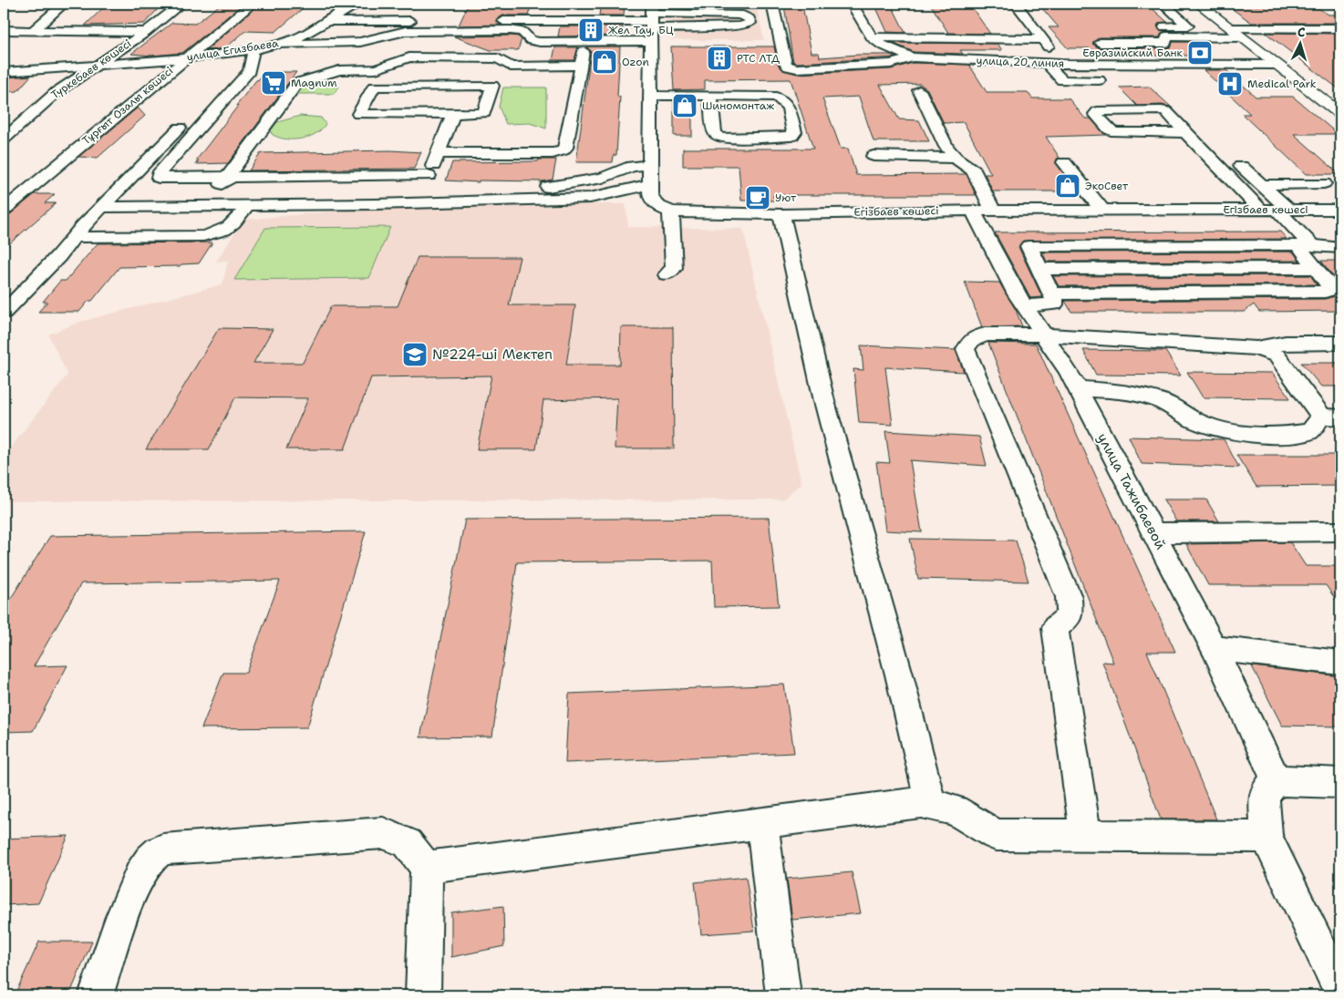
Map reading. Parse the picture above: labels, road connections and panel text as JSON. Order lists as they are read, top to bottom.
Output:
{
  "streets": {
    "street": [
      "улица Егизбаева",
      "улица 20 линия",
      "Түркебаев көшесі",
      "Тұрғыт Озалы көшесі",
      "Егізбаев көшесі",
      "улица Тажибаевой"
    ]
  },
  "crossings": [
    ["улица Егизбаева", "Түркебаев көшесі"],
    ["улица Егизбаева", "Тұрғыт Озалы көшесі"],
    ["Егізбаев көшесі", "улица Тажибаевой"]
  ],
  "places": {
    "building": ["Жел Тау, БЦ", "РТС ЛТД"],
    "bank": ["Евразийский Банк"],
    "shop": ["Ozon", "Шиномонтаж", "ЭкоСвет"],
    "supermarket": ["Magnum"],
    "hospital": ["Medical Park"],
    "cafe": ["Уют"],
    "school or university": ["№224-ші Мектеп"]
  },
  "north": "top"
}
